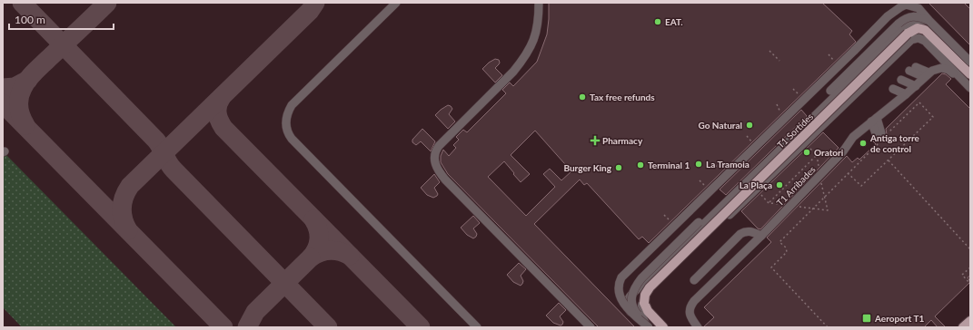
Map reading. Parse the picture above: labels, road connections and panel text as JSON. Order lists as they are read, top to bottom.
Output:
{
  "streets": {
    "main road": ["T1 Sortides"],
    "lane": ["T1 Arribades"]
  },
  "places": {
    "other": [
      "EAT.",
      "Tax free refunds",
      "Go Natural",
      "Antiga torre de control",
      "Oratori",
      "La Tramoia",
      "Terminal 1",
      "Burger King",
      "La Plaça"
    ],
    "health": ["Pharmacy"],
    "transit": ["Aeroport T1"]
  },
  "scale_bar": "100 m"
}
